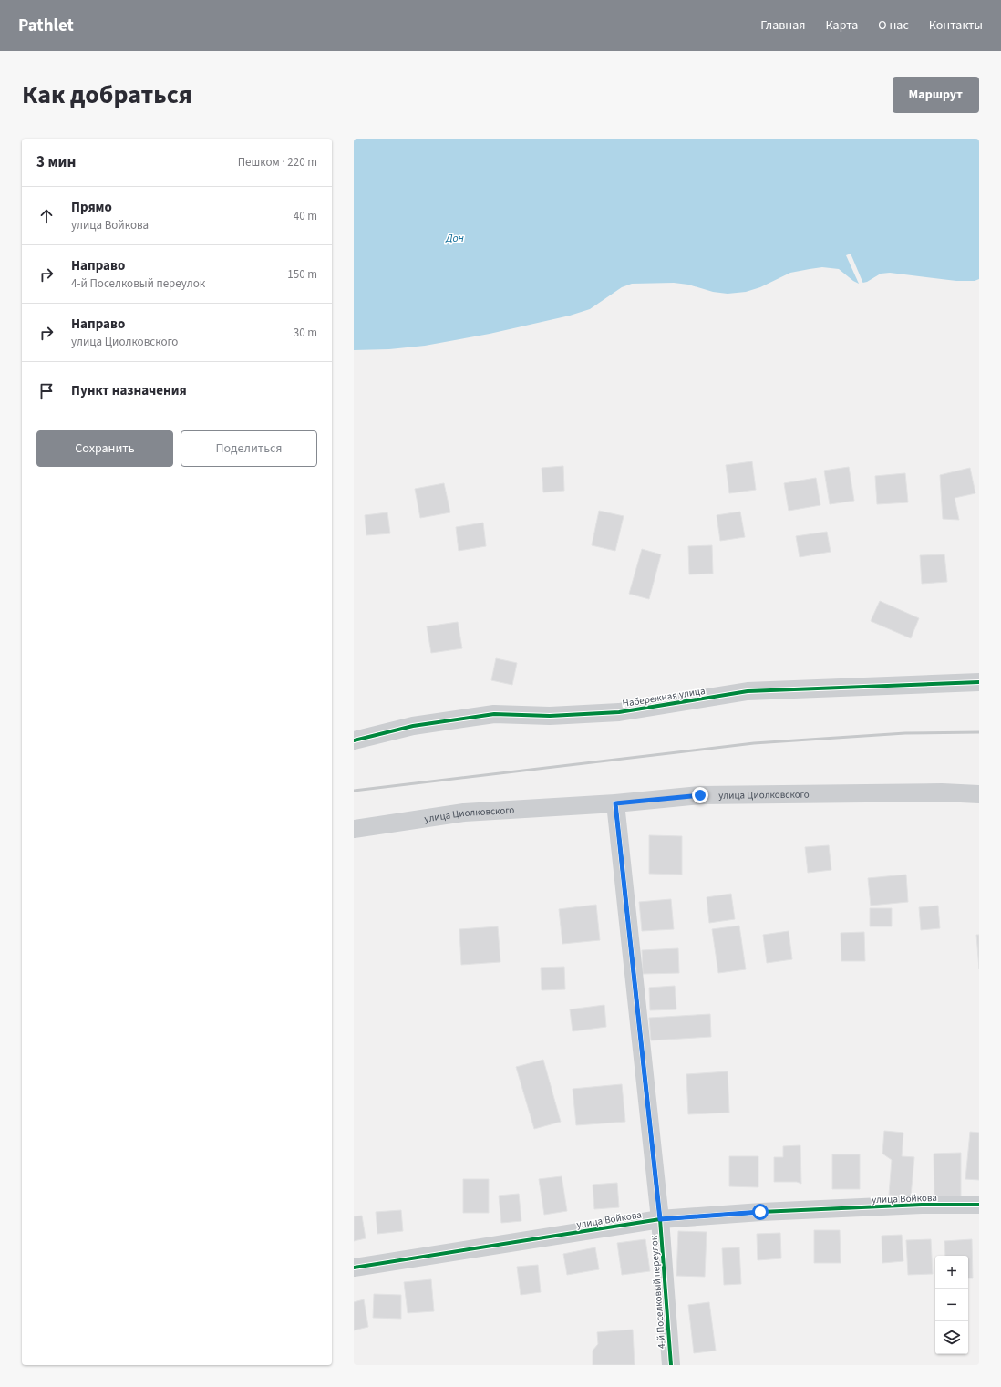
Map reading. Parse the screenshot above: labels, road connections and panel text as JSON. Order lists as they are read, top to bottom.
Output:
{
  "streets": {
    "street": [
      "Набережная улица",
      "улица Циолковского",
      "улица Войкова",
      "4-й Поселковый переулок"
    ]
  },
  "crossings": [
    ["улица Циолковского", "4-й Поселковый переулок"],
    ["улица Войкова", "4-й Поселковый переулок"]
  ],
  "water": ["Дон"],
  "page": {
    "header": "Pathlet",
    "nav": [
      "Главная",
      "Карта",
      "О нас",
      "Контакты"
    ],
    "title": "Как добраться",
    "buttons": [
      "Маршрут",
      ["Сохранить", "Поделиться"]
    ],
    "heading": ["3 мин", "Пешком · 220 m"],
    "list": [
      ["Прямо", "улица Войкова", "40 m"],
      ["Направо", "4-й Поселковый переулок", "150 m"],
      ["Направо", "улица Циолковского", "30 m"],
      "Пункт назначения"
    ],
    "map_buttons": ["+", "−"]
  }
}
